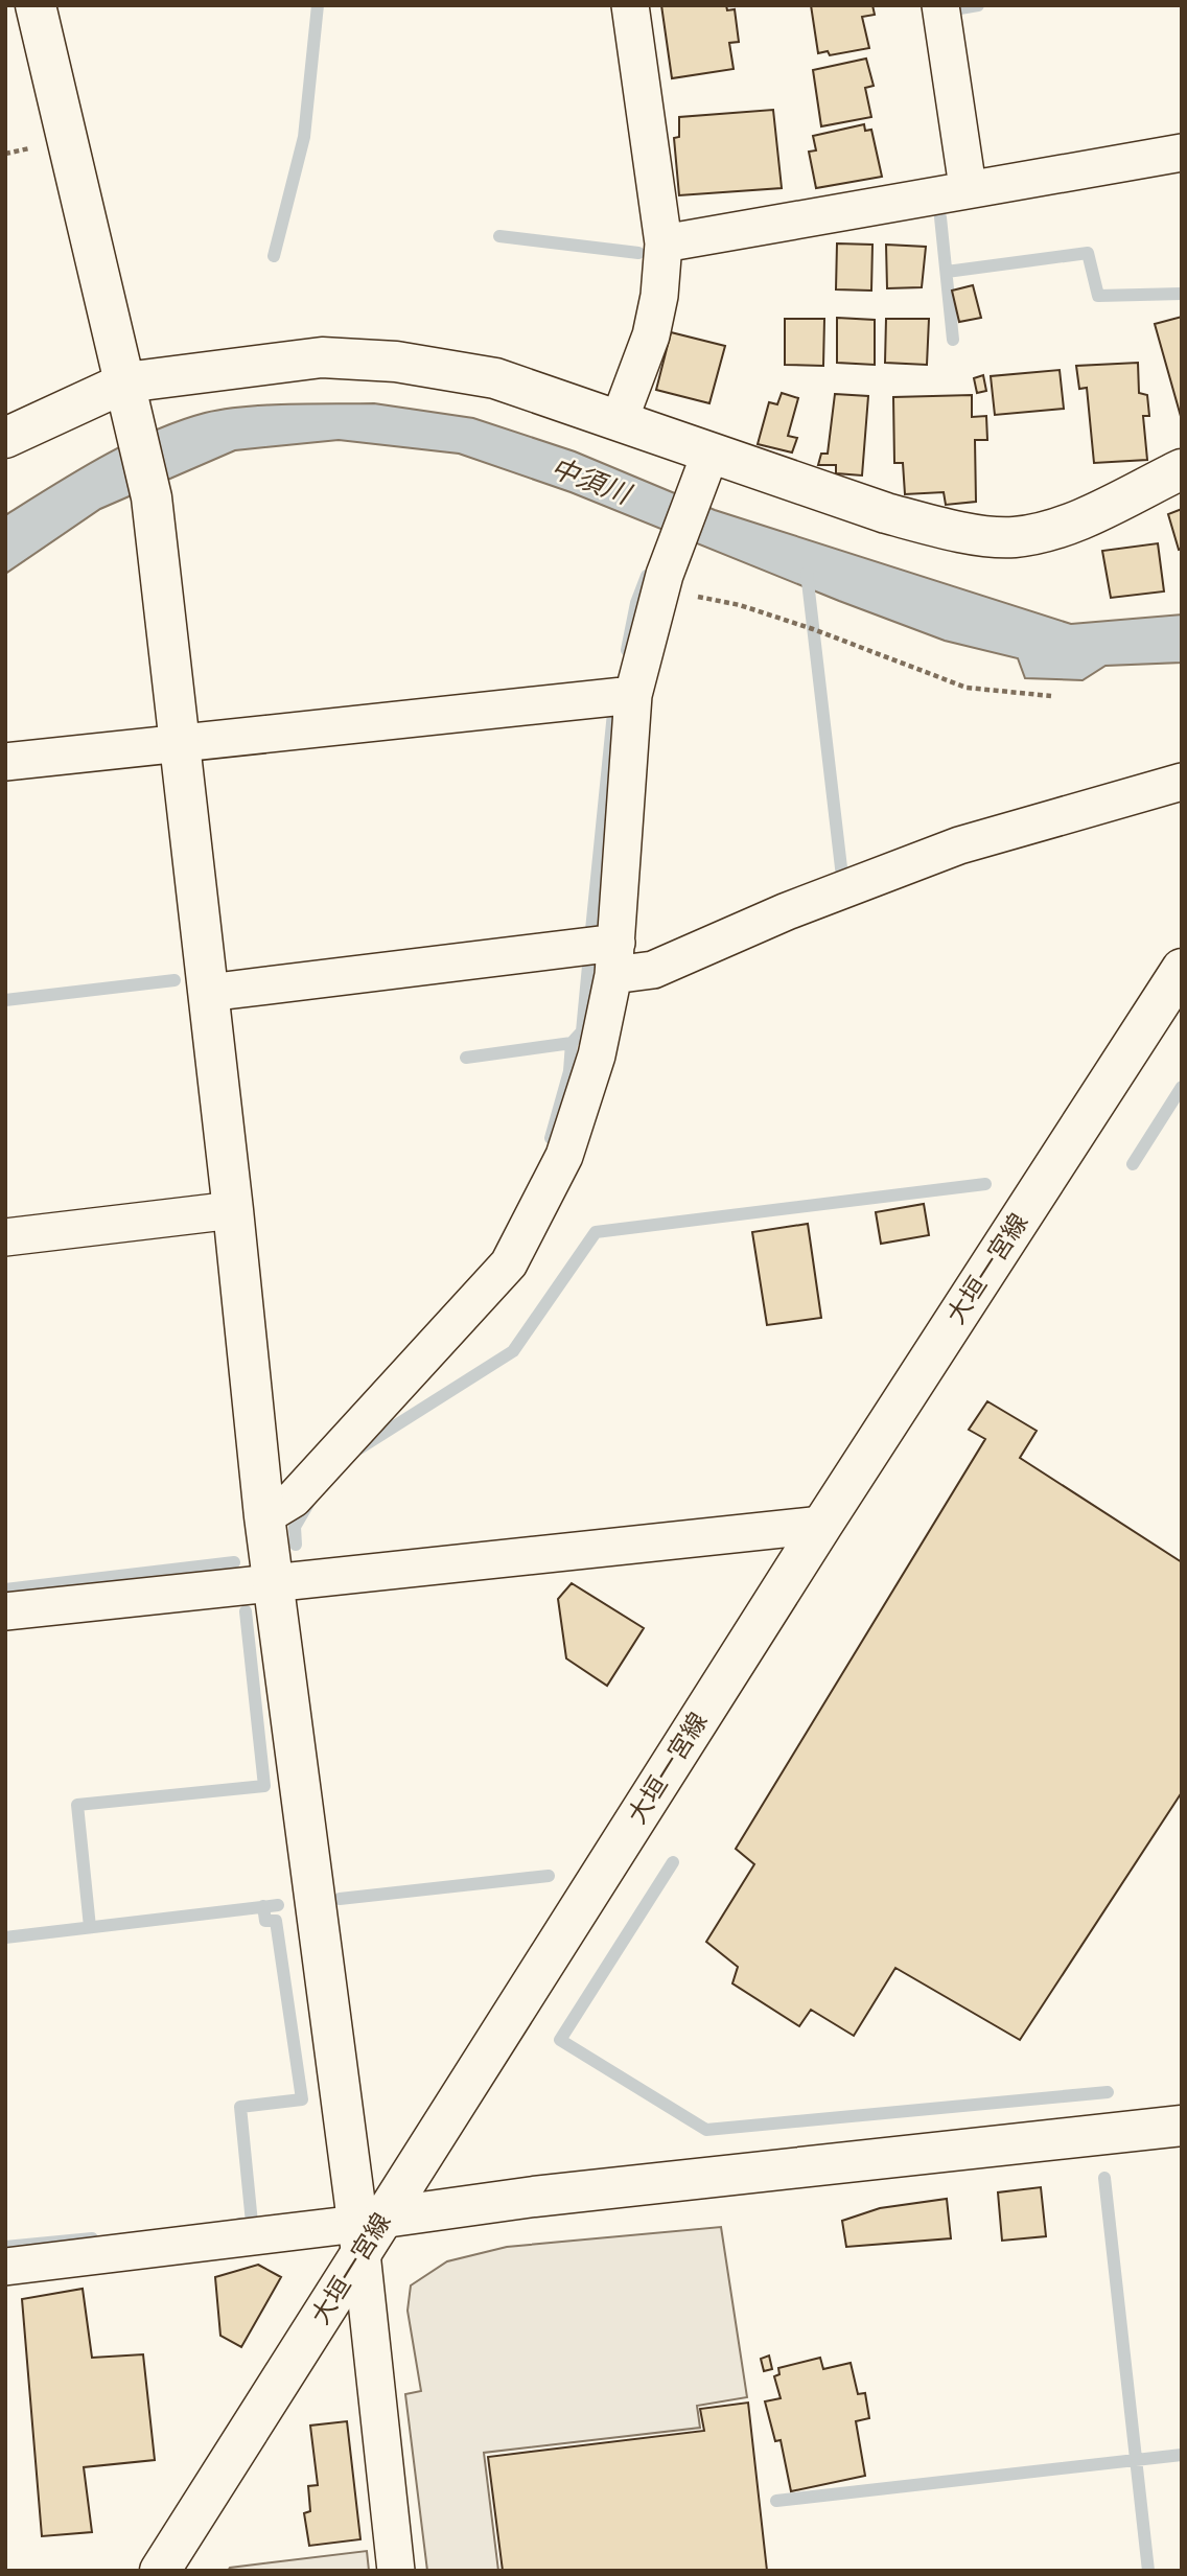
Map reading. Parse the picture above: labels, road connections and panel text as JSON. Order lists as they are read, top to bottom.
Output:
{
  "streets": {
    "street": ["大垣一宮線"]
  },
  "water": ["中須川"]
}
